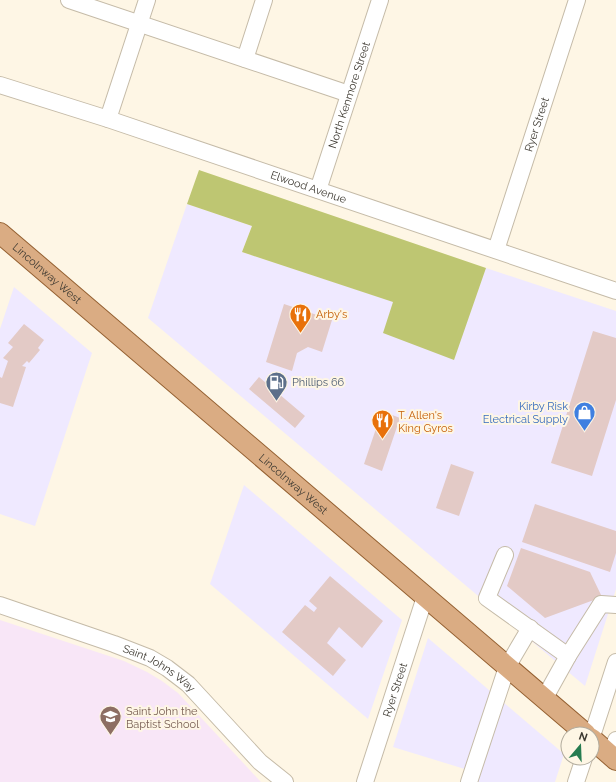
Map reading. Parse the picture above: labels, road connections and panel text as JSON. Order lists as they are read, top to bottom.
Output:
{
  "streets": {
    "main road": ["Lincolnway West"],
    "street": [
      "North Kenmore Street",
      "Ryer Street",
      "Elwood Avenue",
      "Saint Johns Way"
    ]
  },
  "crossings": [
    ["North Kenmore Street", "Elwood Avenue"],
    ["Ryer Street", "Elwood Avenue"],
    ["Ryer Street", "Lincolnway West"]
  ],
  "places": {
    "restaurant": ["Arby's", "T. Allen's King Gyros"],
    "fuel station": ["Phillips 66"],
    "shop": ["Kirby Risk Electrical Supply"],
    "school or university": ["Saint John the Baptist School"]
  },
  "north": "top"
}
